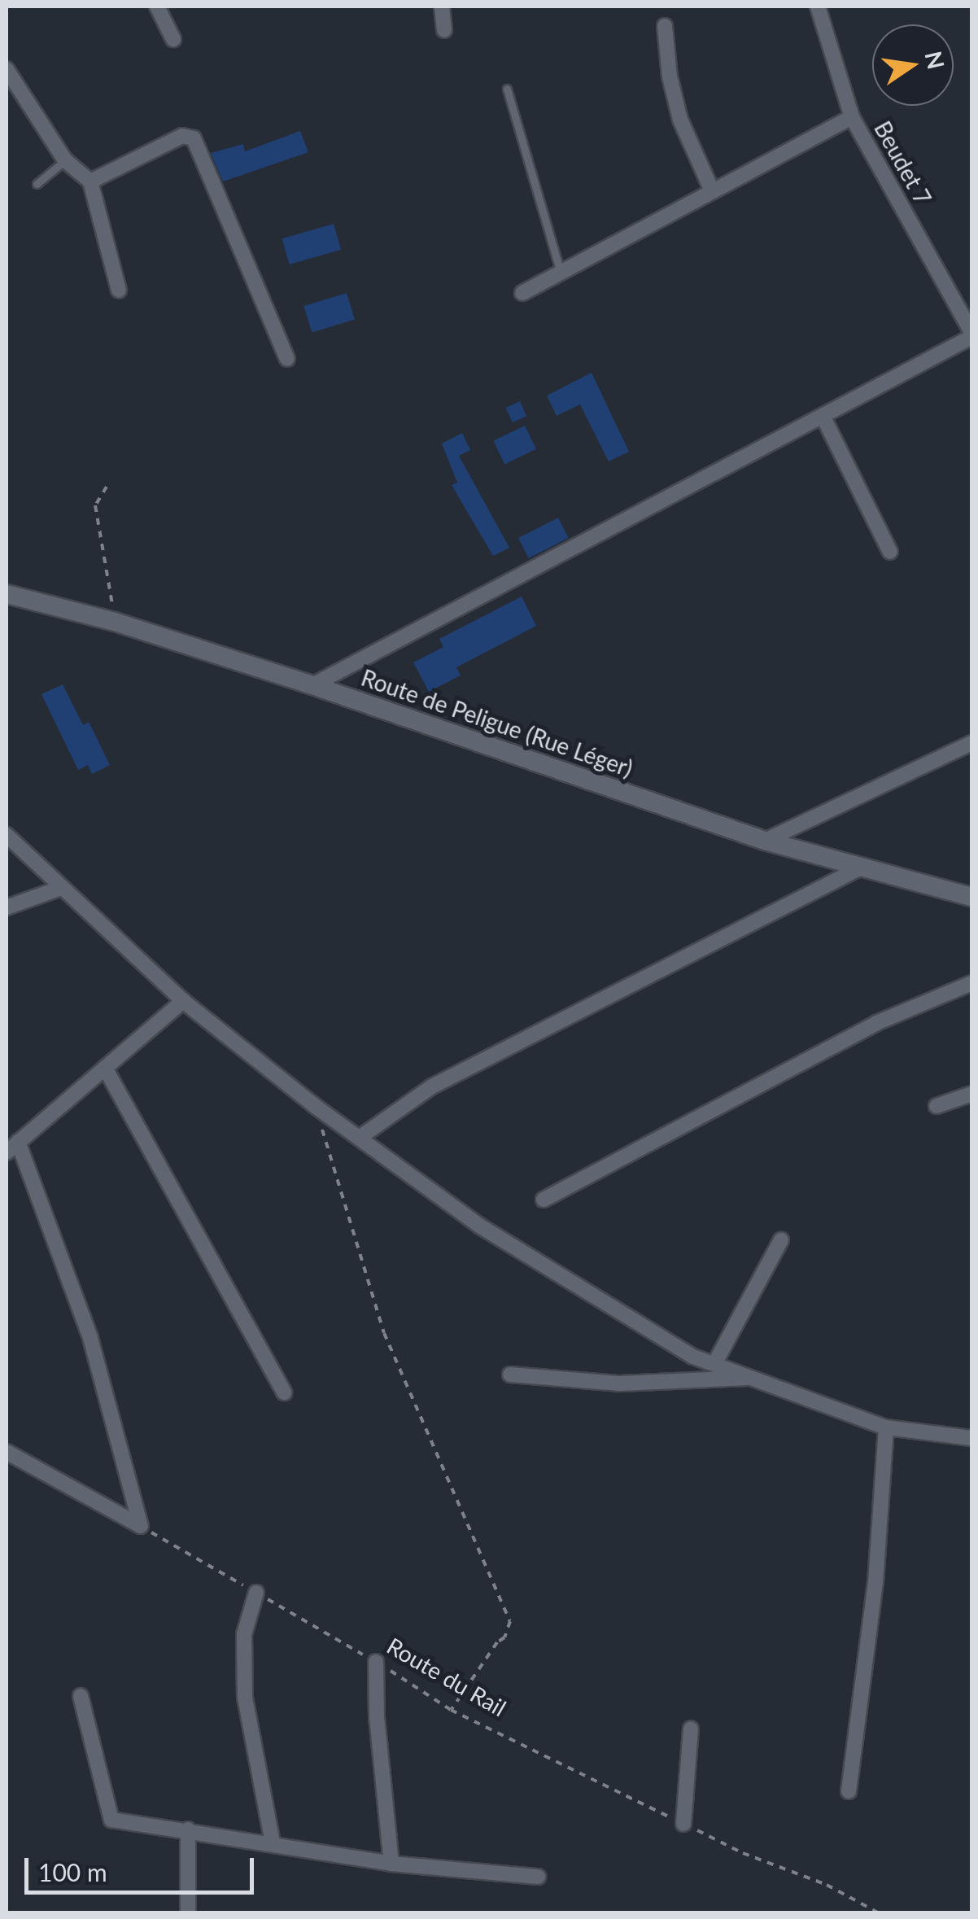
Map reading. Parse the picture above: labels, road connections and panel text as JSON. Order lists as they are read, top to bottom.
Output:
{
  "streets": {
    "street": ["Beudet 7", "Route de Peligue (Rue Léger)"],
    "path": ["Route du Rail"]
  },
  "scale_bar": "100 m",
  "north": "right"
}
